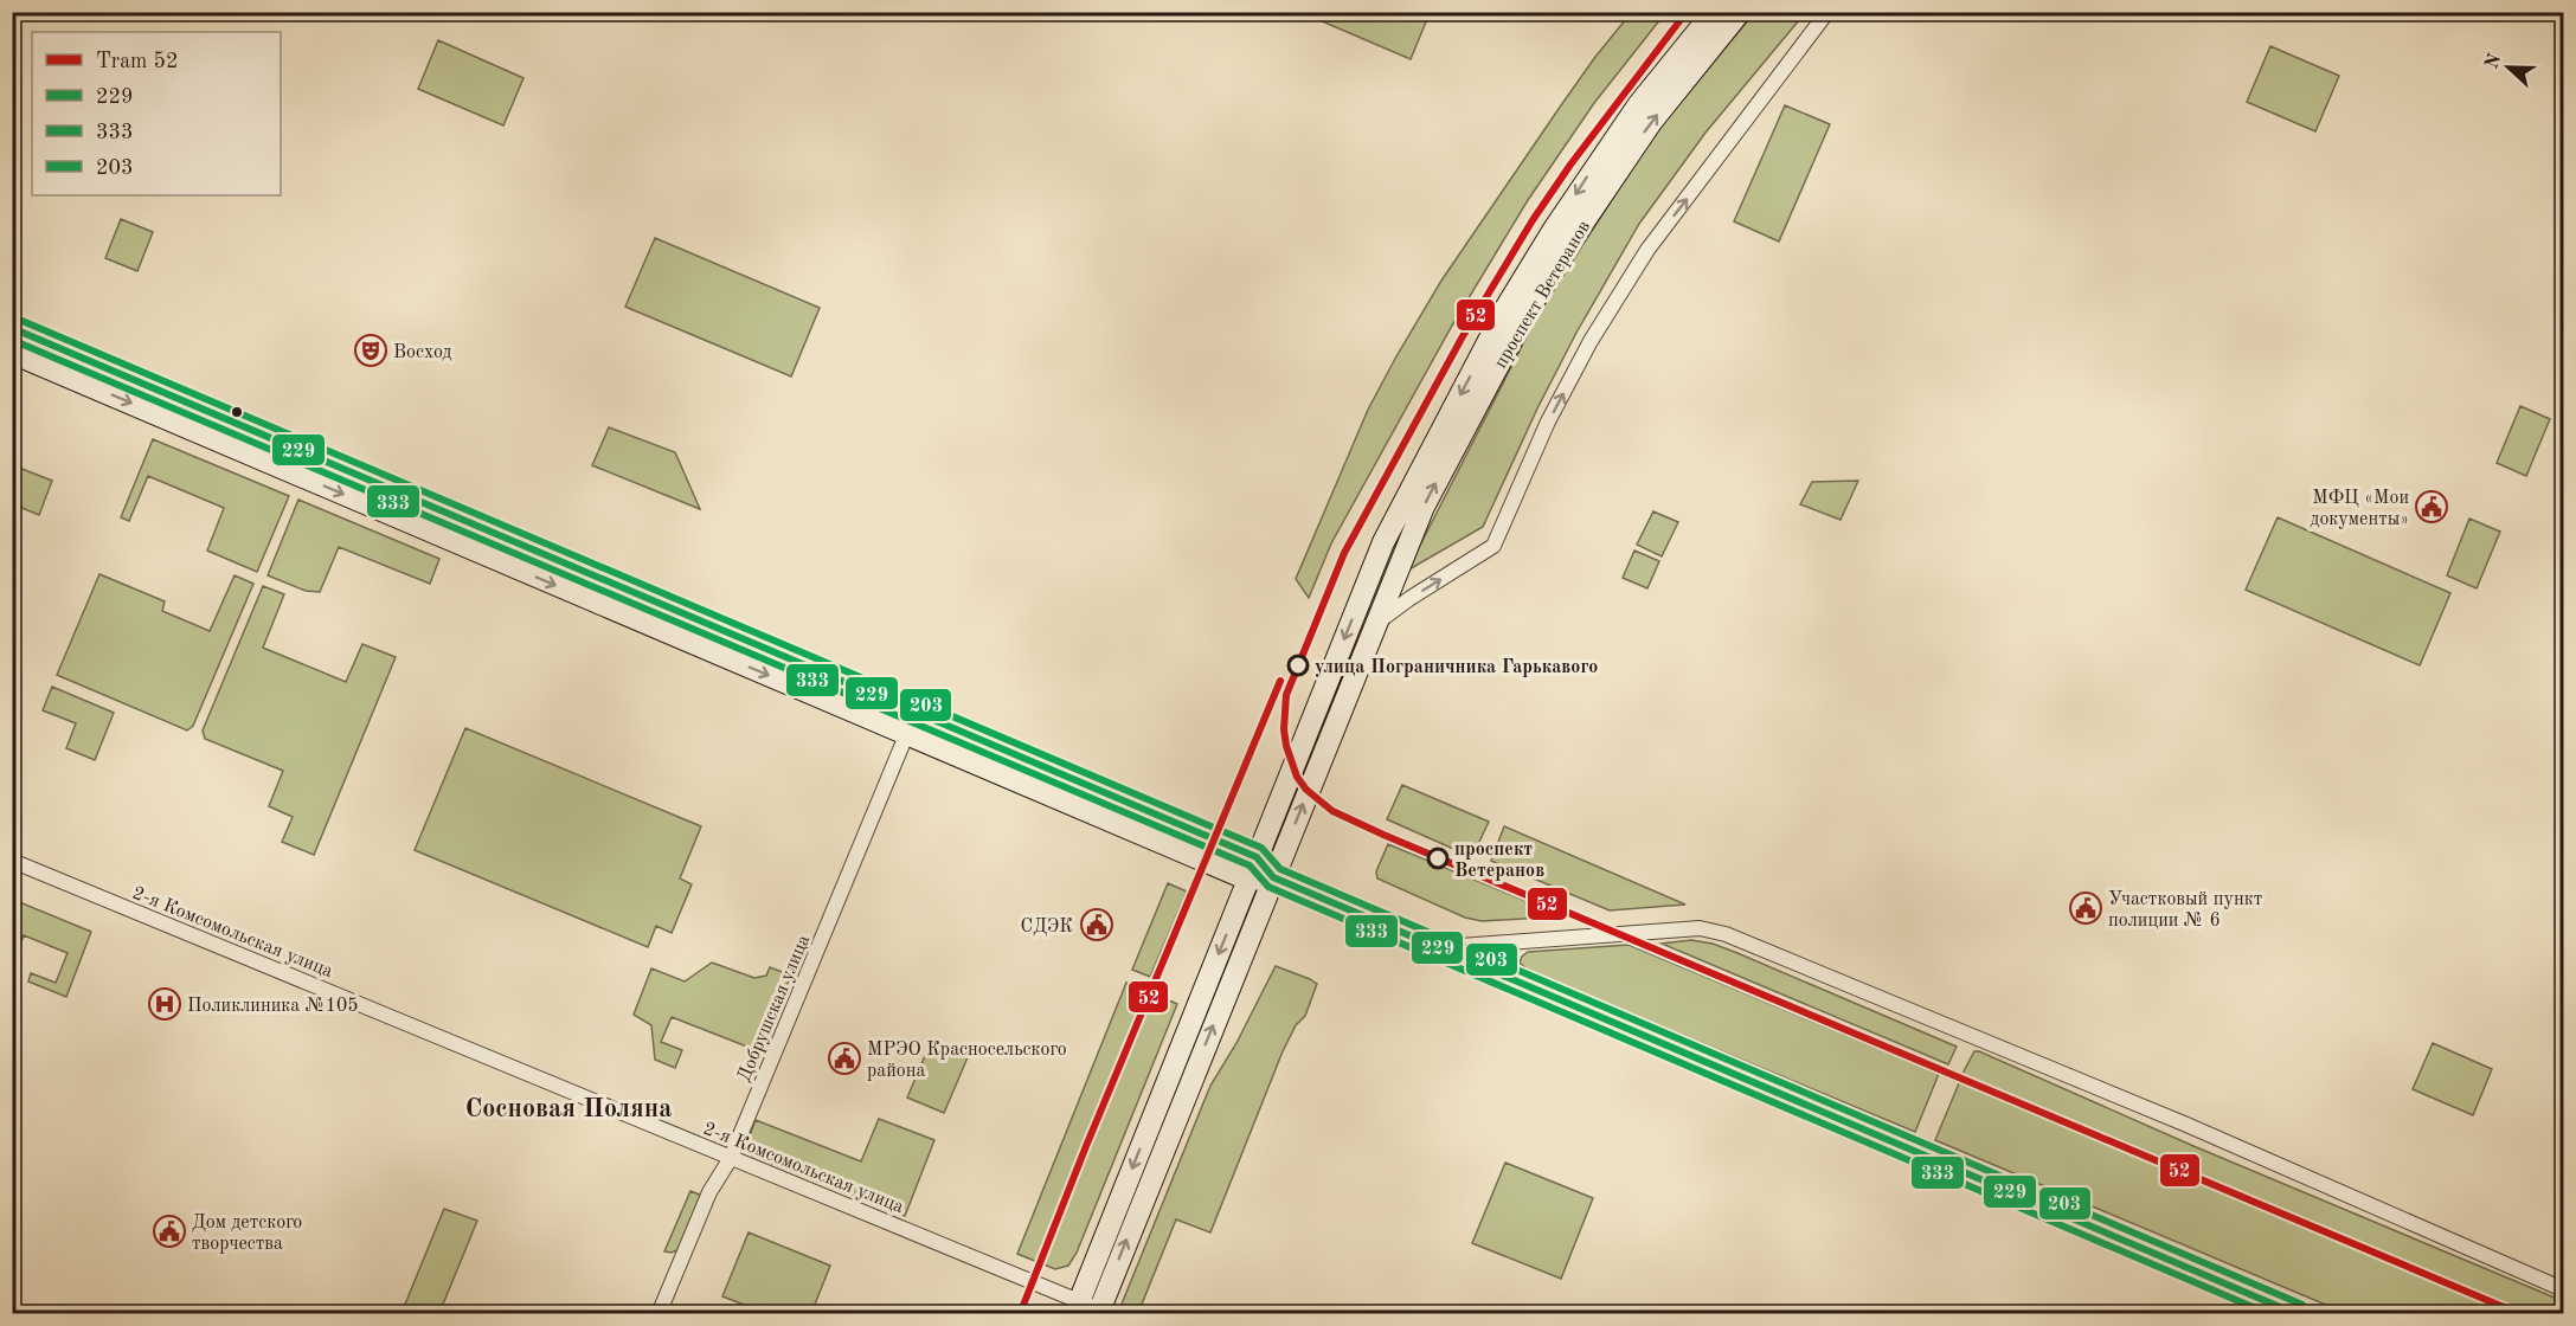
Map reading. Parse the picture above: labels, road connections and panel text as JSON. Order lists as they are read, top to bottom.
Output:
{
  "streets": {
    "street": ["проспект Ветеранов", "2-я Комсомольская улица", "Добрушская улица"]
  },
  "crossings": [
    ["проспект Ветеранов", "2-я Комсомольская улица"],
    ["2-я Комсомольская улица", "Добрушская улица"]
  ],
  "districts": ["Сосновая Поляна"],
  "places": {
    "theatre": ["Восход"],
    "public building": [
      "МФЦ «Мои документы»",
      "Участковый пункт полиции № 6",
      "СДЭК",
      "МРЭО Красносельского района",
      "Дом детского творчества"
    ],
    "other": ["улица Пограничника Гарькавого", "проспект Ветеранов"],
    "hospital": ["Поликлиника №105"]
  },
  "lines": [
    "tram line 52",
    "transit line 203",
    "transit line 229",
    "transit line 333"
  ],
  "legend": [
    "Tram 52",
    "229",
    "333",
    "203"
  ],
  "north": "left"
}
